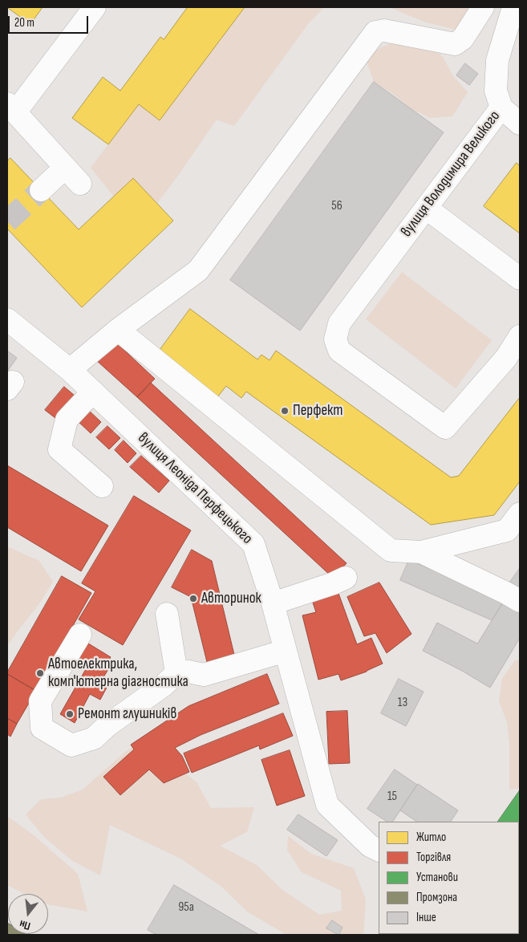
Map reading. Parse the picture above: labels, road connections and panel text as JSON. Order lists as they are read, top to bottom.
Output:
{
  "streets": {
    "street": ["вулиця Володимира Великого", "вулиця Леоніда Перфецького"]
  },
  "places": [
    "Перфект",
    "Авторинок",
    "Автоелектрика, комп'ютерна діагностика",
    "Ремонт глушників"
  ],
  "house_numbers": [
    "56",
    "13",
    "15",
    "95а"
  ],
  "legend": [
    "Житло",
    "Торгівля",
    "Установи",
    "Промзона",
    "Інше"
  ],
  "scale_bar": "20 m",
  "north": "bottom"
}
